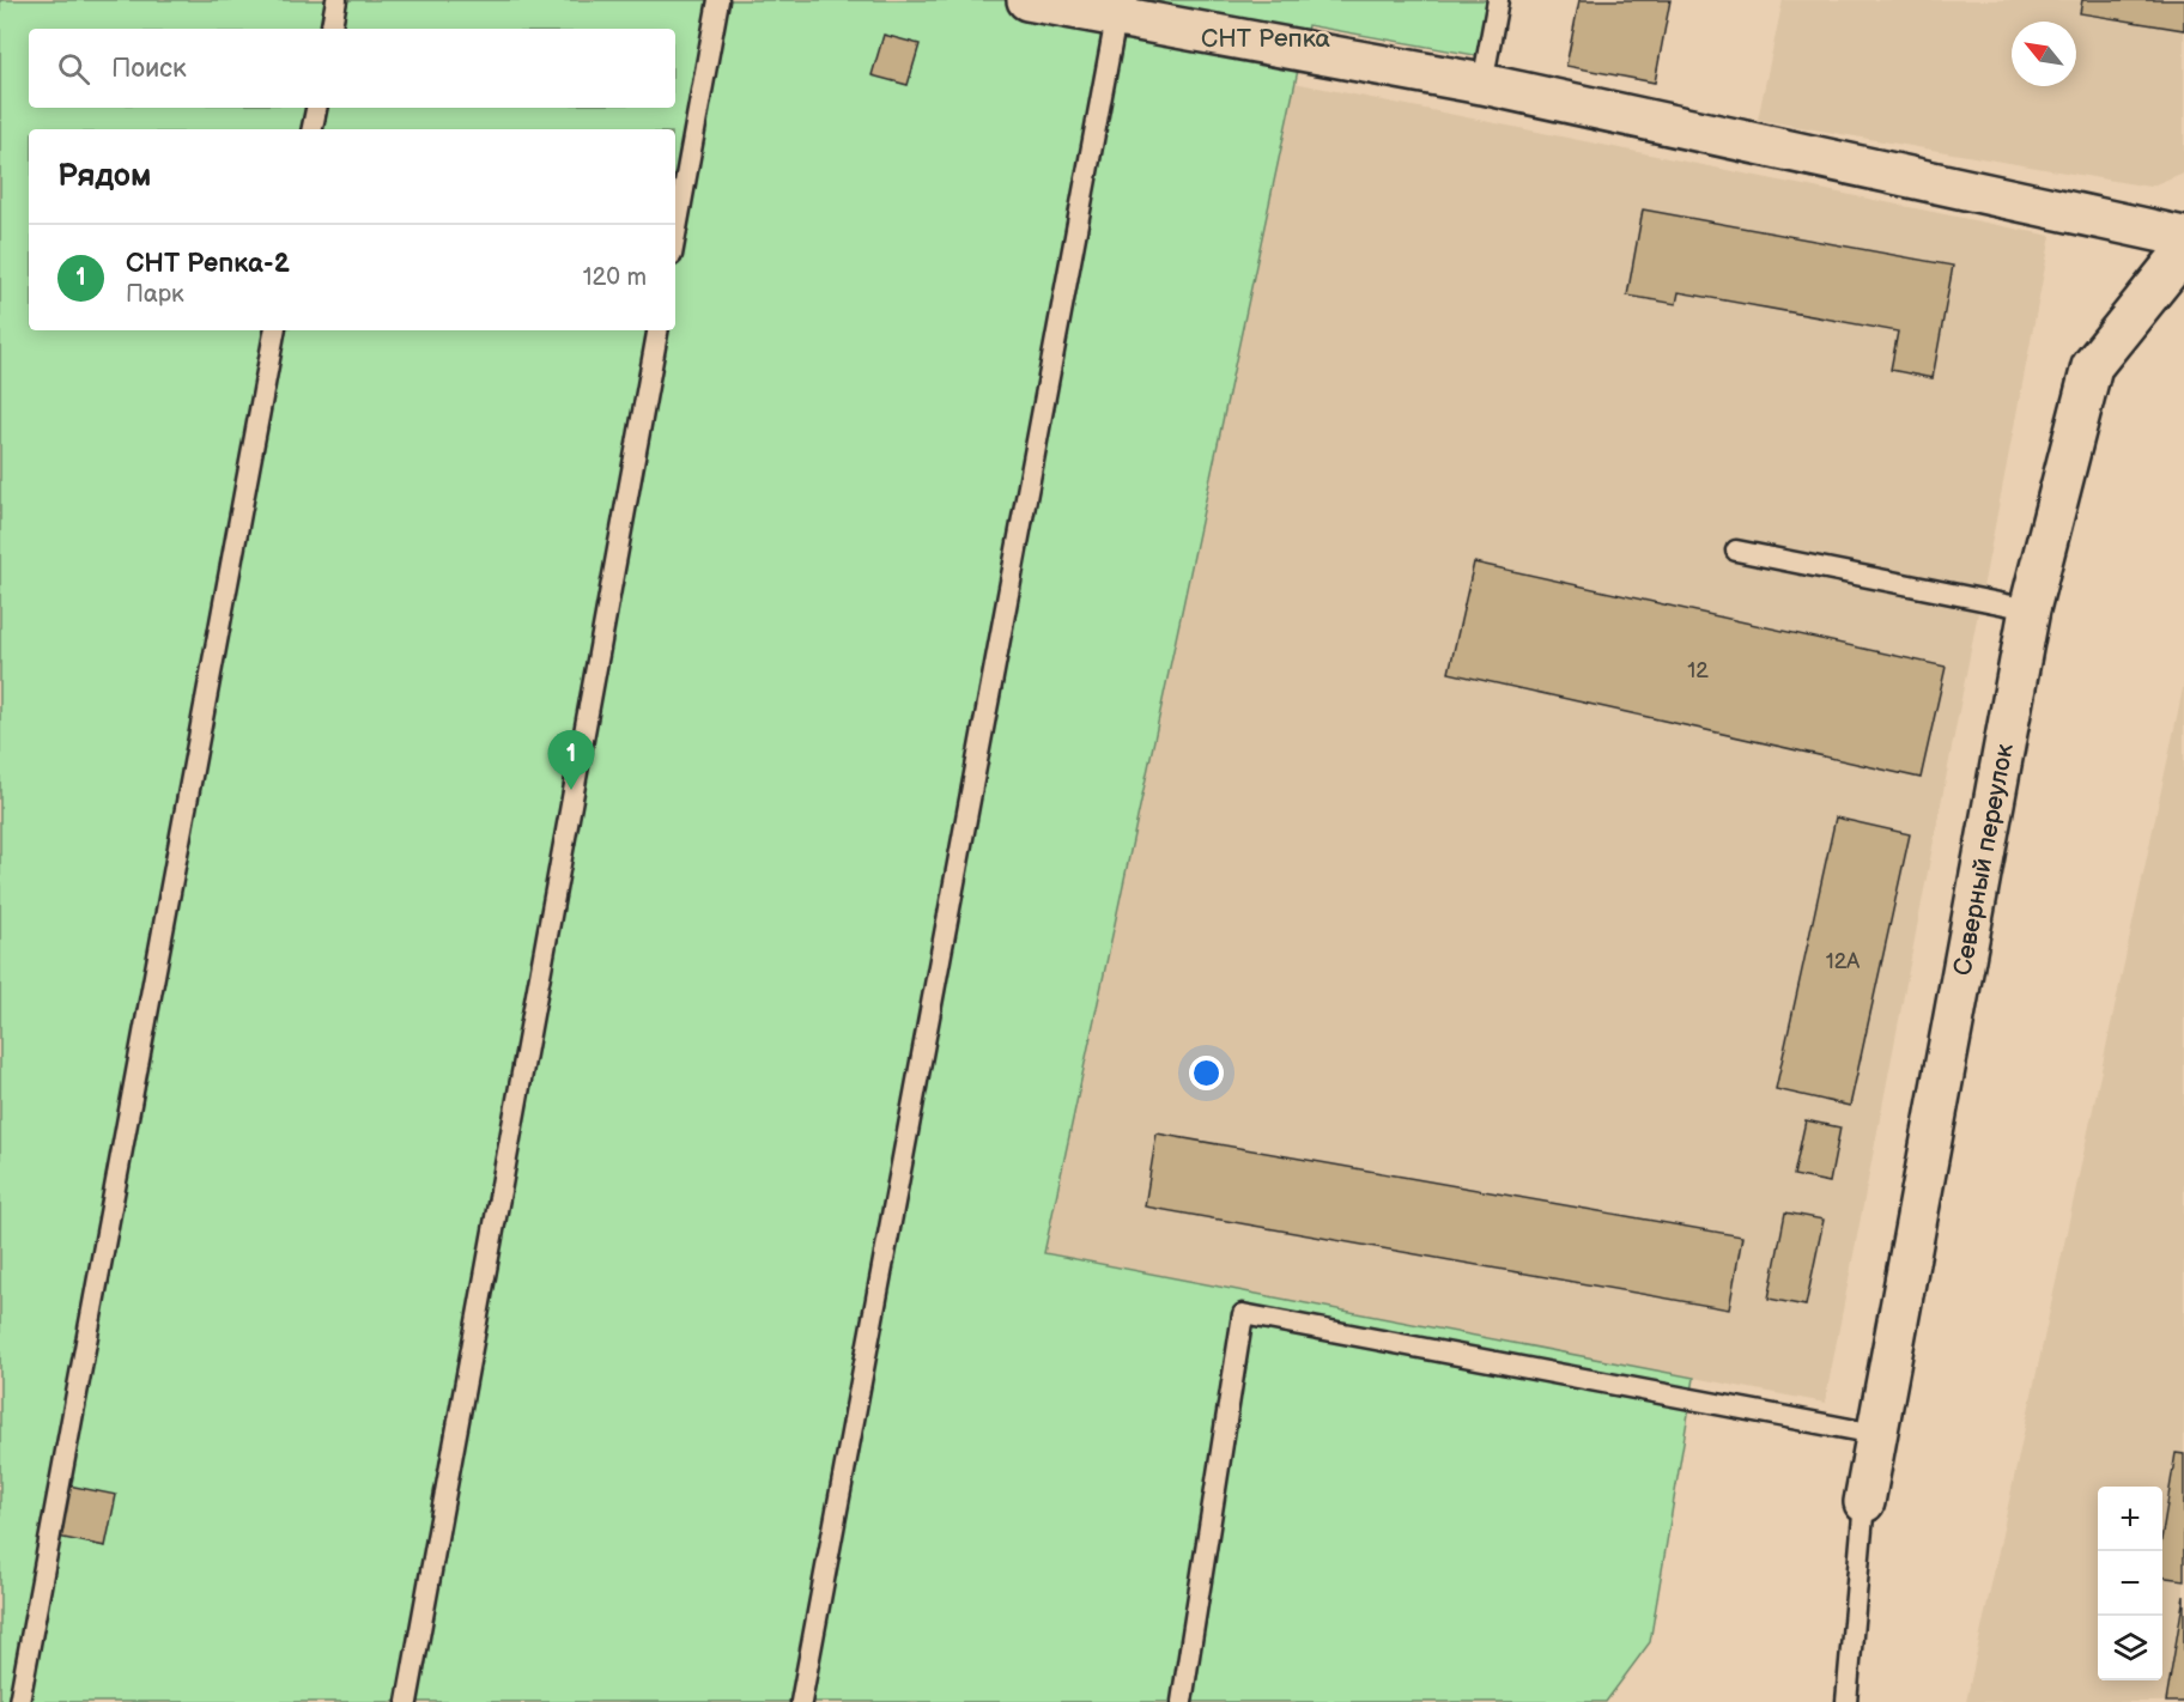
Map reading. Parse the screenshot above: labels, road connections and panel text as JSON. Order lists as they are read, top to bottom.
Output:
{
  "streets": {
    "street": ["Северный переулок"]
  },
  "parks": ["СНТ Репка"],
  "house_numbers": ["12", "12А"],
  "north": "top left",
  "page": {
    "search": "Поиск",
    "heading": "Рядом",
    "list": [
      {
        "mark": "1",
        "name": "СНТ Репка-2",
        "note": "Парк",
        "value": "120 m"
      }
    ],
    "pins": "1",
    "map_buttons": ["+", "−"]
  }
}
